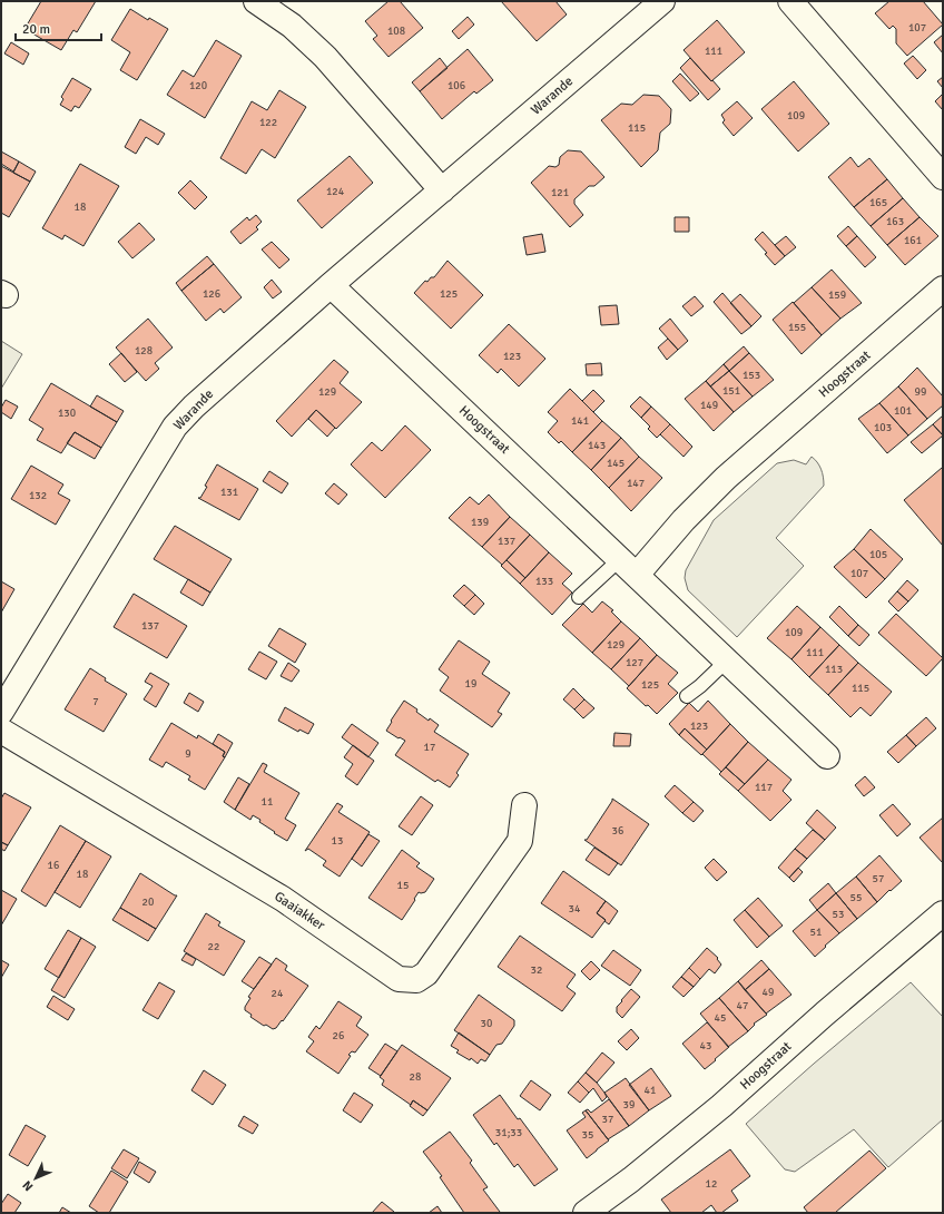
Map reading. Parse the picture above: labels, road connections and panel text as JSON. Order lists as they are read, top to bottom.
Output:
{
  "streets": {
    "street": ["Warande", "Hoogstraat", "Gaaiakker"]
  },
  "crossings": [
    ["Warande", "Hoogstraat"]
  ],
  "house_numbers": [
    "107",
    "108",
    "111",
    "120",
    "106",
    "109",
    "122",
    "115",
    "124",
    "121",
    "165",
    "18",
    "163",
    "161",
    "126",
    "125",
    "159",
    "155",
    "128",
    "123",
    "153",
    "151",
    "129",
    "99",
    "149",
    "101",
    "130",
    "141",
    "103",
    "143",
    "145",
    "147",
    "131",
    "132",
    "139",
    "137",
    "105",
    "107",
    "133",
    "137",
    "109",
    "129",
    "111",
    "127",
    "113",
    "19",
    "125",
    "115",
    "7",
    "123",
    "17",
    "9",
    "117",
    "11",
    "36",
    "13",
    "16",
    "18",
    "57",
    "15",
    "55",
    "20",
    "34",
    "53",
    "51",
    "22",
    "32",
    "49",
    "24",
    "47",
    "45",
    "30",
    "26",
    "43",
    "28",
    "41",
    "39",
    "37",
    "31;33",
    "35",
    "12"
  ],
  "scale_bar": "20 m",
  "north": "bottom left"
}
